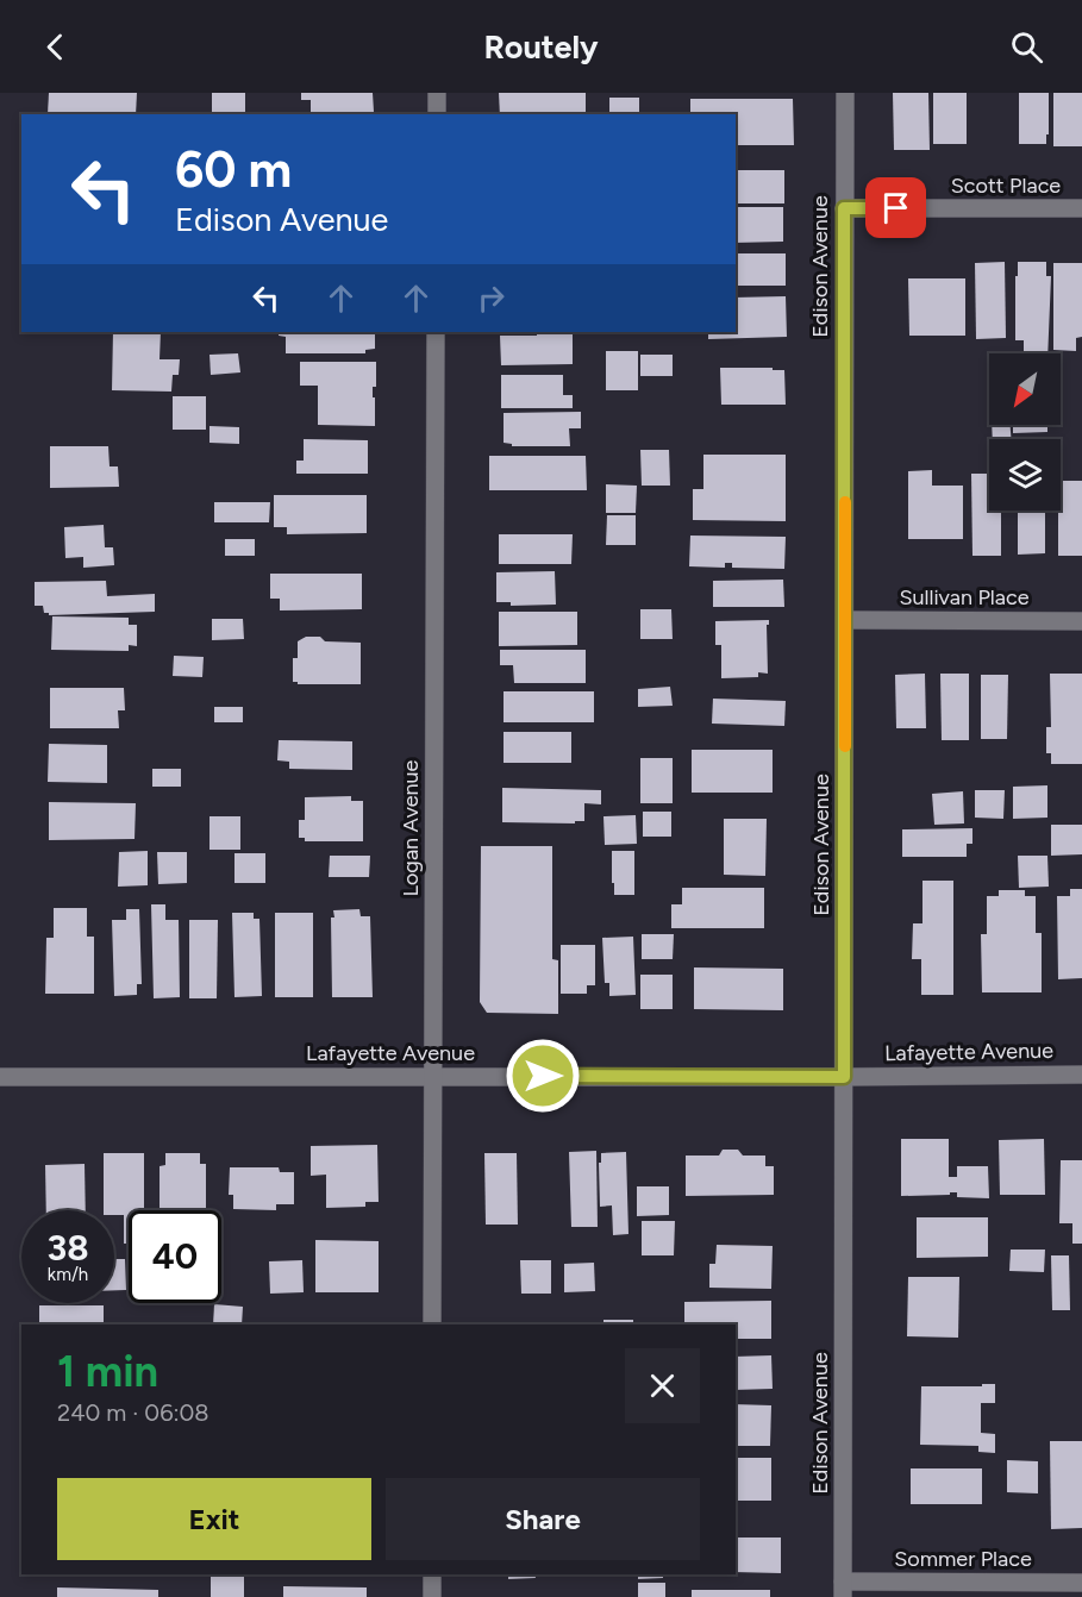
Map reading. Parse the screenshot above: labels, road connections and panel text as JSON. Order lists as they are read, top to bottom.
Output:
{
  "streets": {
    "street": [
      "Scott Place",
      "Edison Avenue",
      "Sullivan Place",
      "Logan Avenue",
      "Lafayette Avenue",
      "Sommer Place"
    ]
  },
  "crossings": [
    ["Scott Place", "Edison Avenue"],
    ["Edison Avenue", "Sullivan Place"],
    ["Edison Avenue", "Lafayette Avenue"],
    ["Edison Avenue", "Sommer Place"],
    ["Logan Avenue", "Lafayette Avenue"]
  ],
  "north": "bottom left",
  "page": {
    "header": "Routely",
    "turn": ["60 m", "Edison Avenue"],
    "speed": "38 km/h",
    "limit": "40",
    "heading": ["1 min", "240 m · 06:08"],
    "buttons": ["Exit", "Share"]
  }
}
